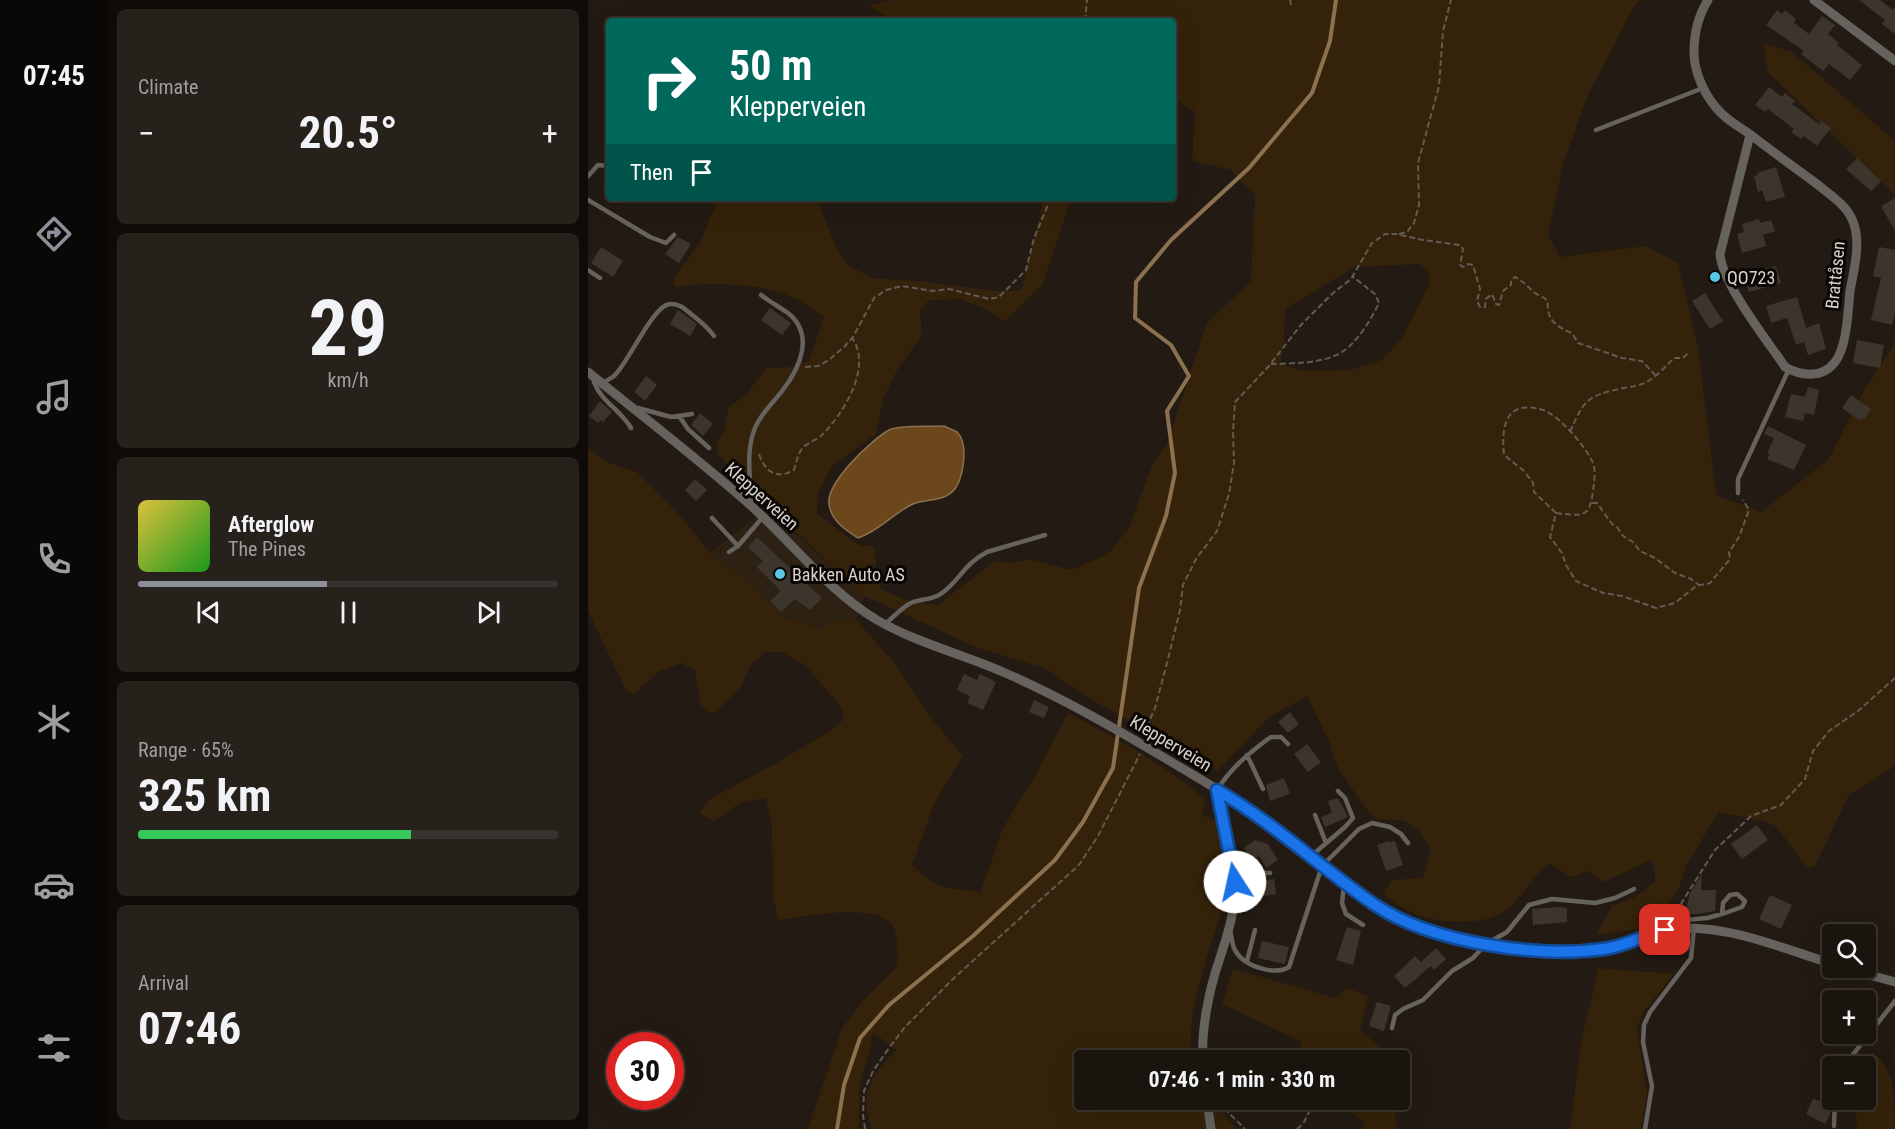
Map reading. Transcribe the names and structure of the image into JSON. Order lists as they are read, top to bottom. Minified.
{"streets":{"street":["Brattåsen","Klepperveien"]},"places":["QO723","Bakken Auto AS"],"page":{"tabs":"07:45","tile":["Climate",["29","km/h"],["Range · 65%","325 km"],["Arrival","07:46"]],"turn":["50 m","Klepperveien"],"heat":["−","20.5°","+"],"then":"Then","song":["Afterglow","The Pines"],"map_buttons":["+","−"],"limit":"30","trip":"07:46 · 1 min · 330 m"}}
